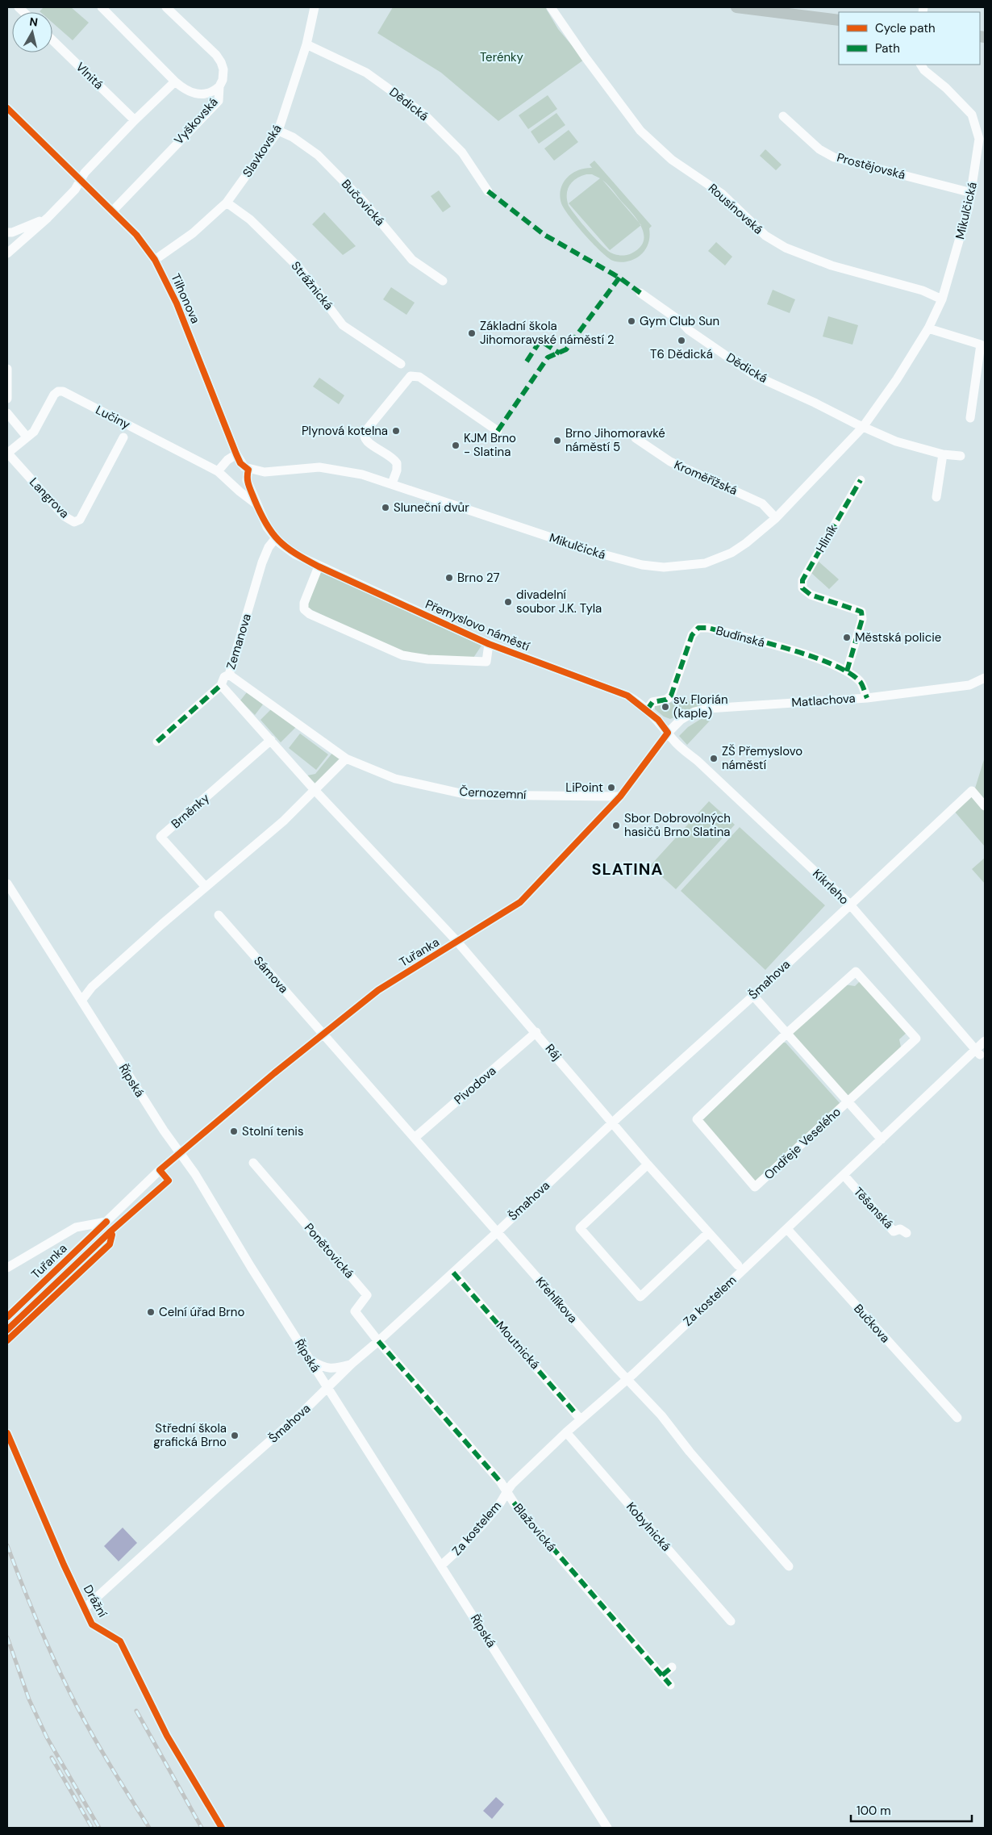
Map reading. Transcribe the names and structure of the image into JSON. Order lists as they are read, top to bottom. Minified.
{"streets":{"street":["Vlnitá","Dědická","Vyškovská","Slavkovská","Prostějovská","Bučovická","Rousínovská","Mikulčická","Strážnická","Tilhonova","Lučiny","Kroměřížská","Langrova","Hliník","Přemyslovo náměstí","Budínská","Zemanova","Matlachova","Černozemní","Brněnky","Kikrleho","Tuřanka","Sámova","Šmahova","Ráj","Řípská","Pivodova","Ondřeje Veselého","Těšanská","Ponětovická","Křehlíkova","Za kostelem","Bučkova","Moutnická","Kobylnická","Blažovická","Drážní"]},"crossings":[["Dědická","Slavkovská"],["Dědická","Mikulčická"],["Vyškovská","Tilhonova"],["Slavkovská","Bučovická"],["Slavkovská","Strážnická"],["Slavkovská","Tilhonova"],["Prostějovská","Mikulčická"],["Rousínovská","Mikulčická"],["Mikulčická","Tilhonova"],["Mikulčická","Kroměřížská"],["Lučiny","Langrova"],["Hliník","Budínská"],["Přemyslovo náměstí","Budínská"],["Přemyslovo náměstí","Zemanova"],["Přemyslovo náměstí","Matlachova"],["Přemyslovo náměstí","Kikrleho"],["Přemyslovo náměstí","Tuřanka"],["Budínská","Matlachova"],["Zemanova","Černozemní"],["Matlachova","Kikrleho"],["Matlachova","Tuřanka"],["Černozemní","Tuřanka"],["Kikrleho","Tuřanka"],["Kikrleho","Šmahova"],["Kikrleho","Za kostelem"],["Tuřanka","Sámova"],["Tuřanka","Ráj"],["Tuřanka","Řípská"],["Tuřanka","Křehlíkova"],["Sámova","Křehlíkova"],["Šmahova","Ráj"],["Šmahova","Řípská"],["Šmahova","Ondřeje Veselého"],["Šmahova","Ponětovická"],["Šmahova","Křehlíkova"],["Šmahova","Moutnická"],["Šmahova","Blažovická"],["Šmahova","Drážní"],["Ráj","Pivodova"],["Řípská","Za kostelem"],["Pivodova","Křehlíkova"],["Ondřeje Veselého","Za kostelem"],["Těšanská","Za kostelem"],["Ponětovická","Blažovická"],["Křehlíkova","Za kostelem"],["Za kostelem","Bučkova"],["Za kostelem","Moutnická"],["Za kostelem","Kobylnická"],["Za kostelem","Blažovická"]],"districts":["SLATINA"],"parks":["Terénky"],"places":["Gym Club Sun","Základní škola Jihomoravské náměstí 2","T6 Dědická","Plynová kotelna","Brno Jihomoravké náměstí 5","KJM Brno - Slatina","Sluneční dvůr","Brno 27","divadelní soubor J.K. Tyla","Městská policie","sv. Florián (kaple)","ZŠ Přemyslovo náměstí","LiPoint","Sbor Dobrovolných hasičů Brno Slatina","Stolní tenis","Celní úřad Brno","Střední škola grafická Brno"],"legend":["Cycle path","Path"],"scale_bar":"100 m","north":"top"}
